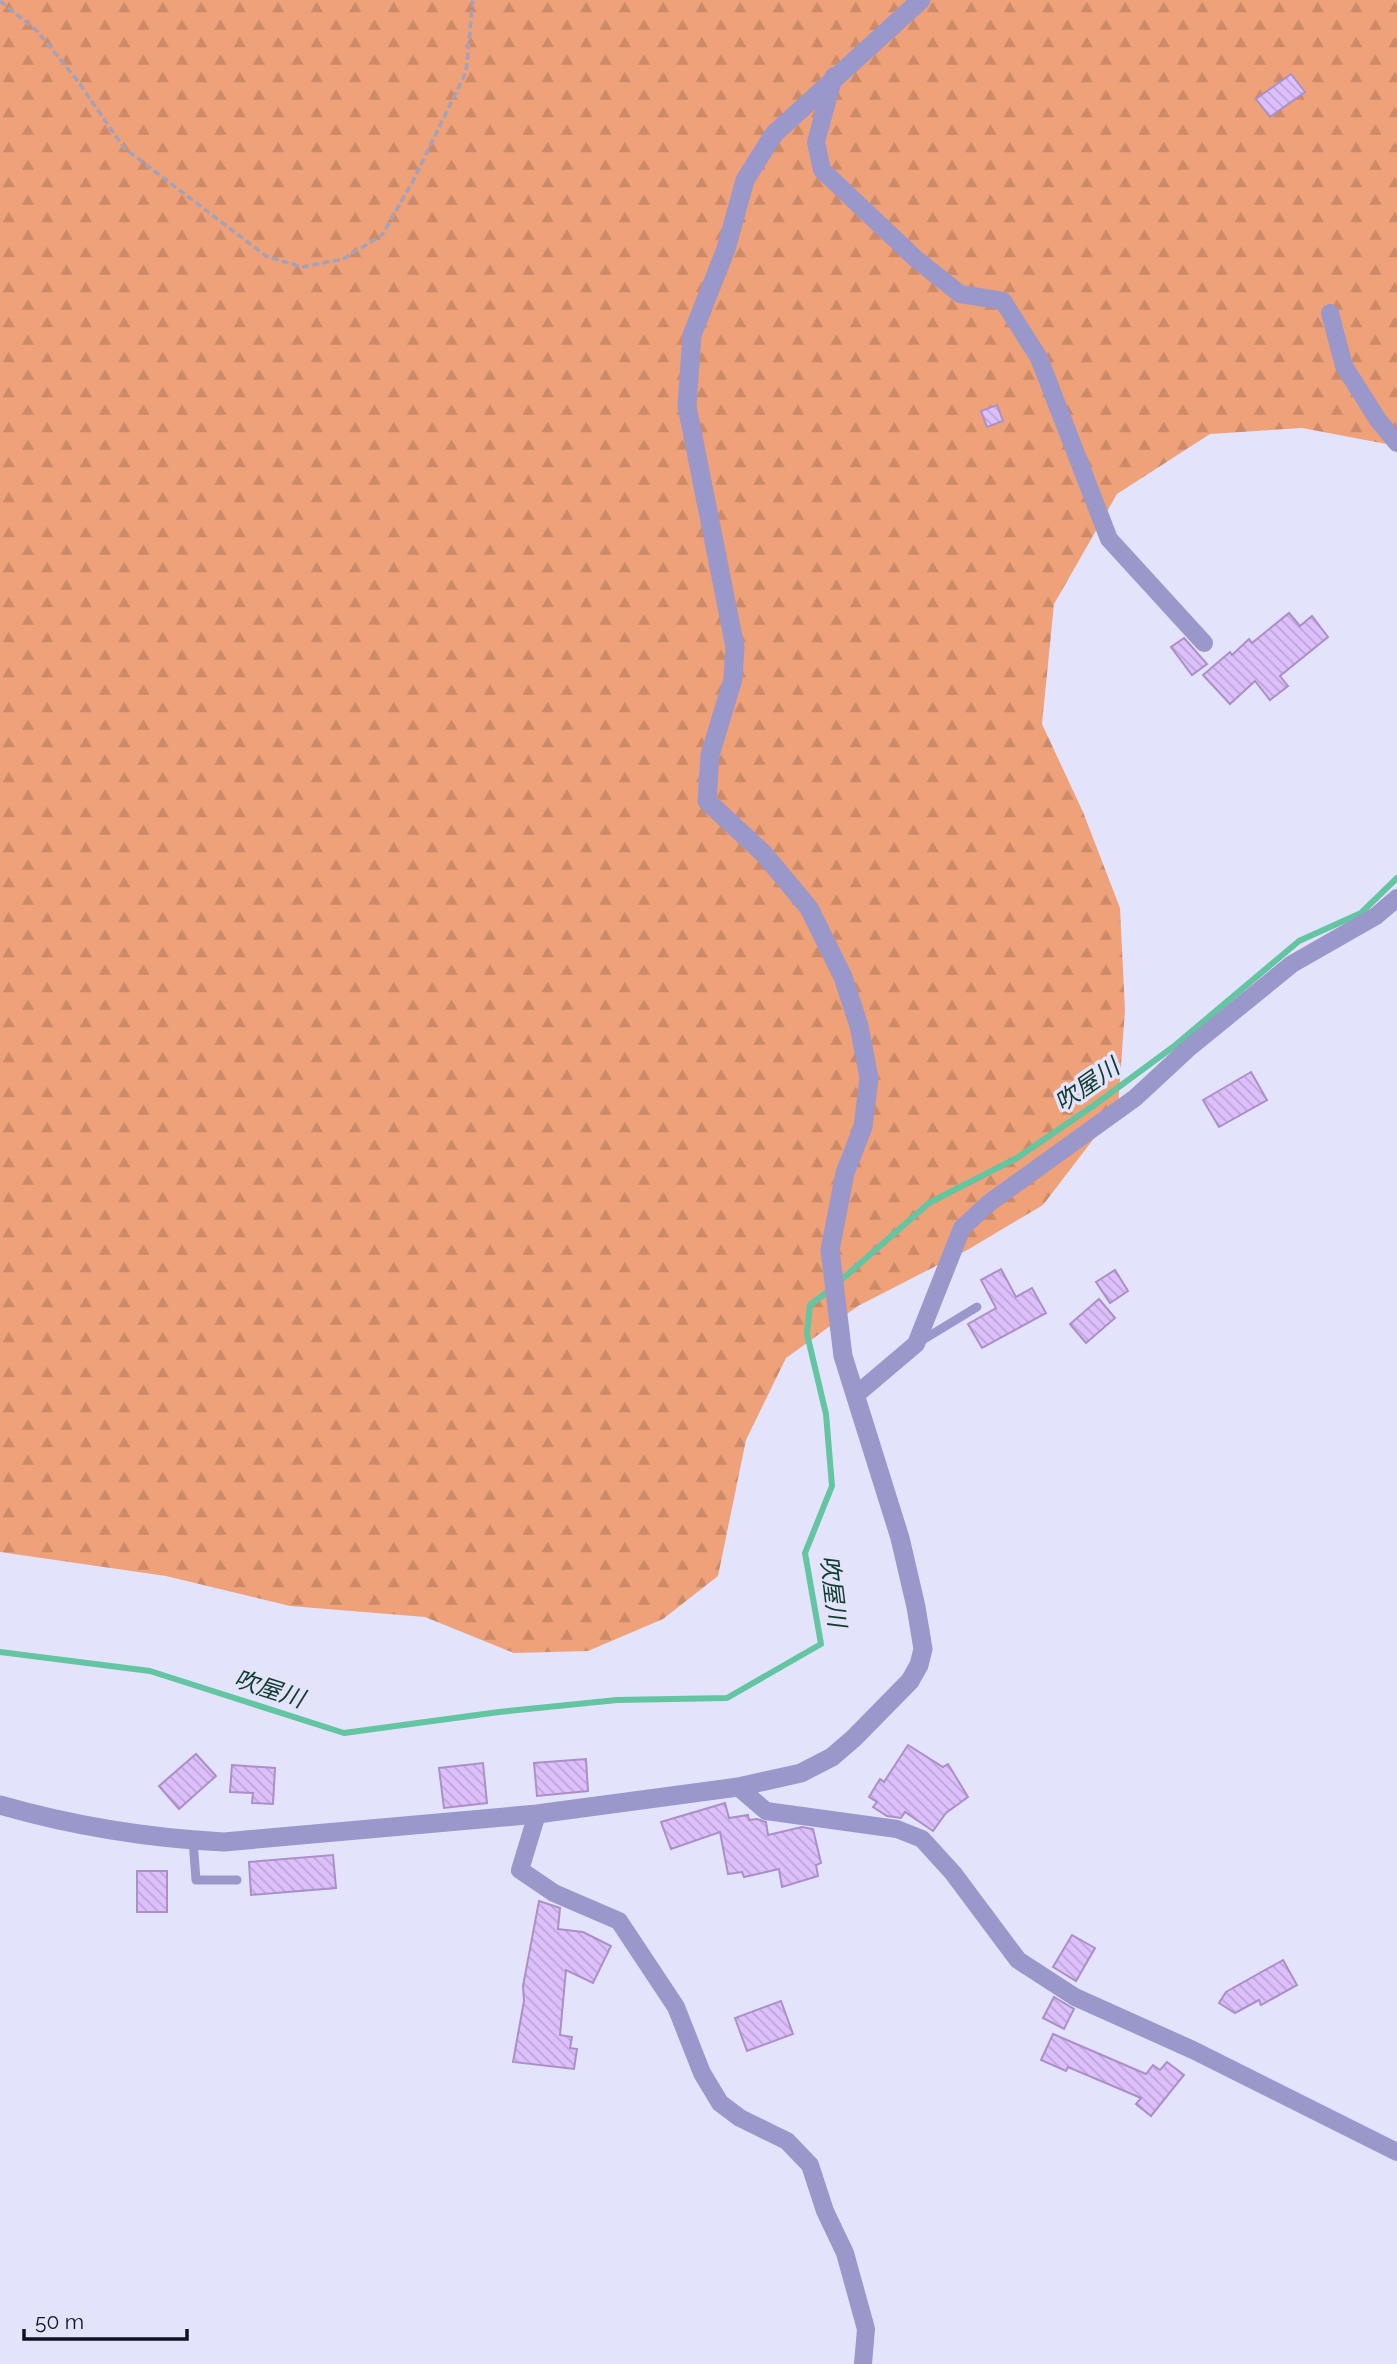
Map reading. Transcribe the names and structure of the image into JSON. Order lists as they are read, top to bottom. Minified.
{"water":["吹屋川"],"scale_bar":"50 m"}
